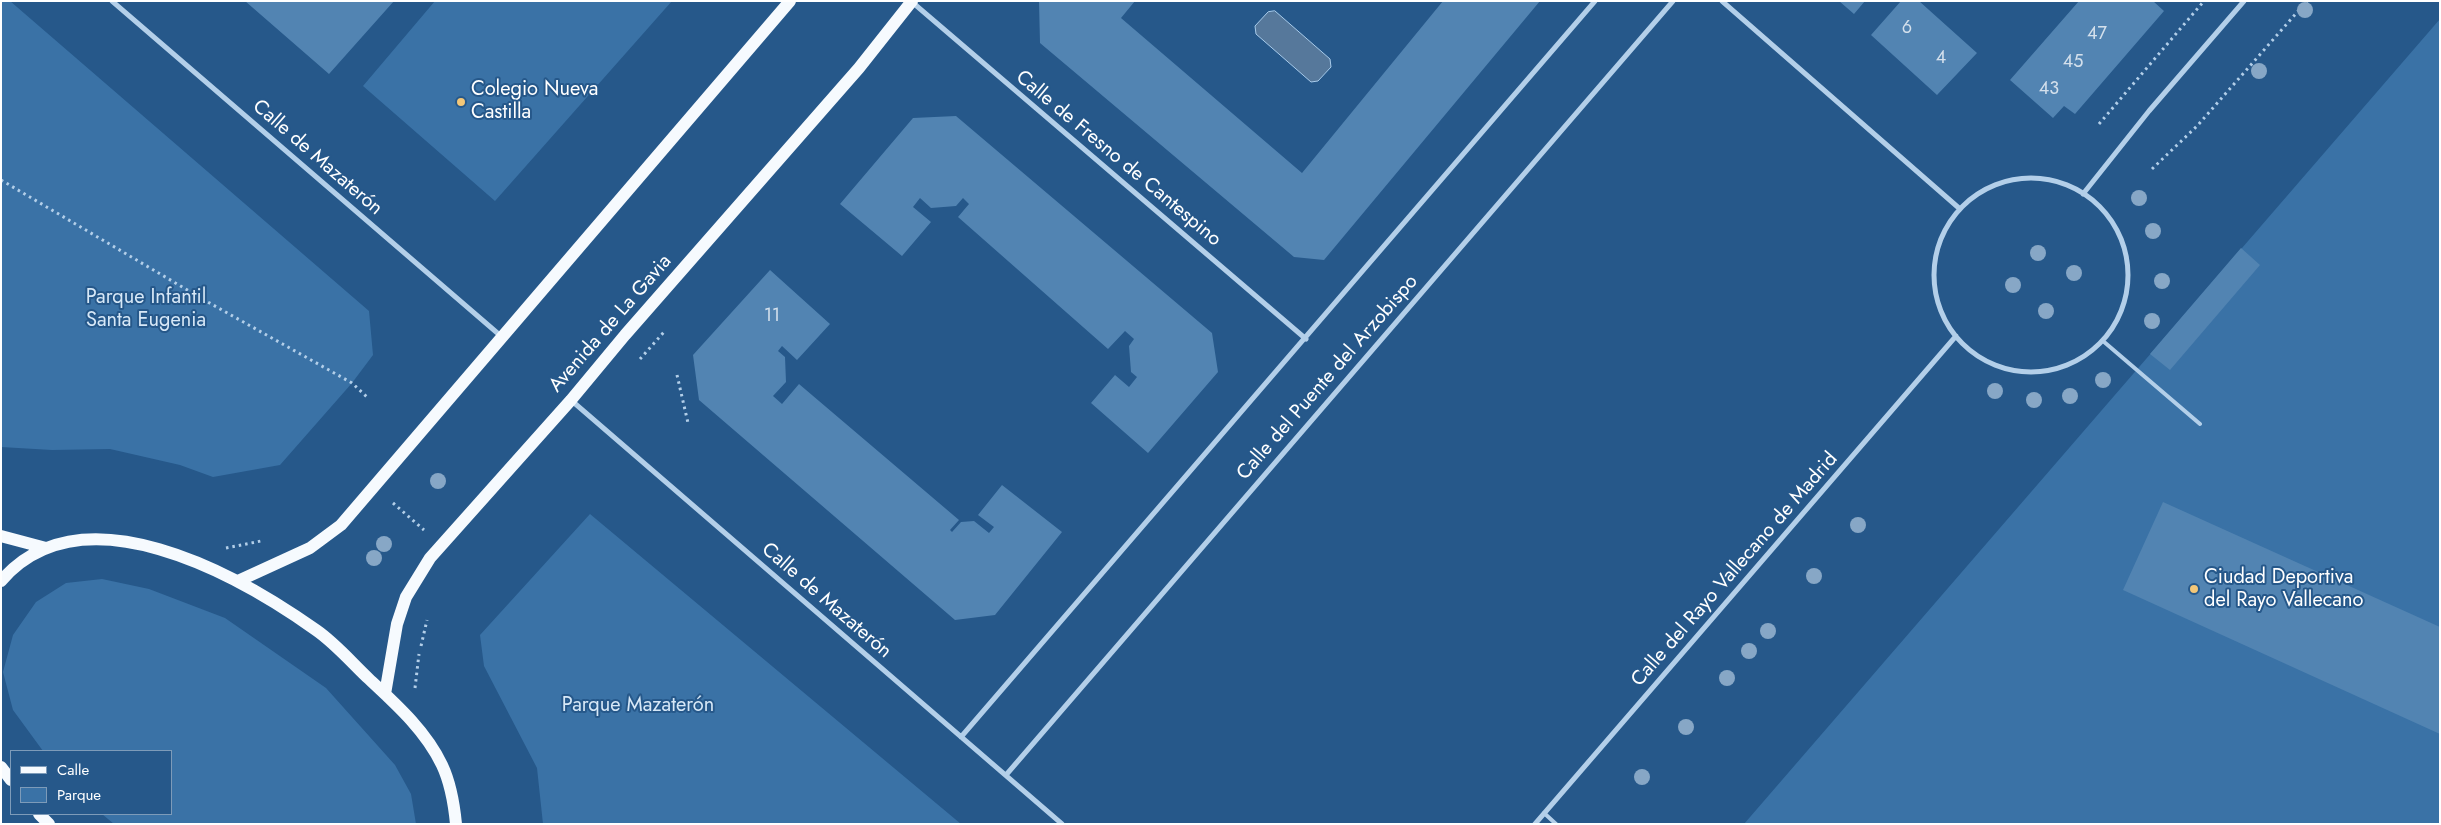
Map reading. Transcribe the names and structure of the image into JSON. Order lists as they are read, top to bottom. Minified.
{"streets":{"main road":["Avenida de La Gavia"],"street":["Calle de Mazaterón","Calle de Fresno de Cantespino","Calle del Puente del Arzobispo","Calle del Rayo Vallecano de Madrid"]},"crossings":[["Calle de Mazaterón","Avenida de La Gavia"],["Calle de Mazaterón","Calle del Puente del Arzobispo"],["Calle de Fresno de Cantespino","Avenida de La Gavia"],["Calle de Fresno de Cantespino","Calle del Puente del Arzobispo"]],"parks":["Parque Infantil Santa Eugenia","Parque Mazaterón"],"places":["Colegio Nueva Castilla","Ciudad Deportiva del Rayo Vallecano"],"house_numbers":["6","47","4","45","43","11"],"legend":["Calle","Parque"]}
